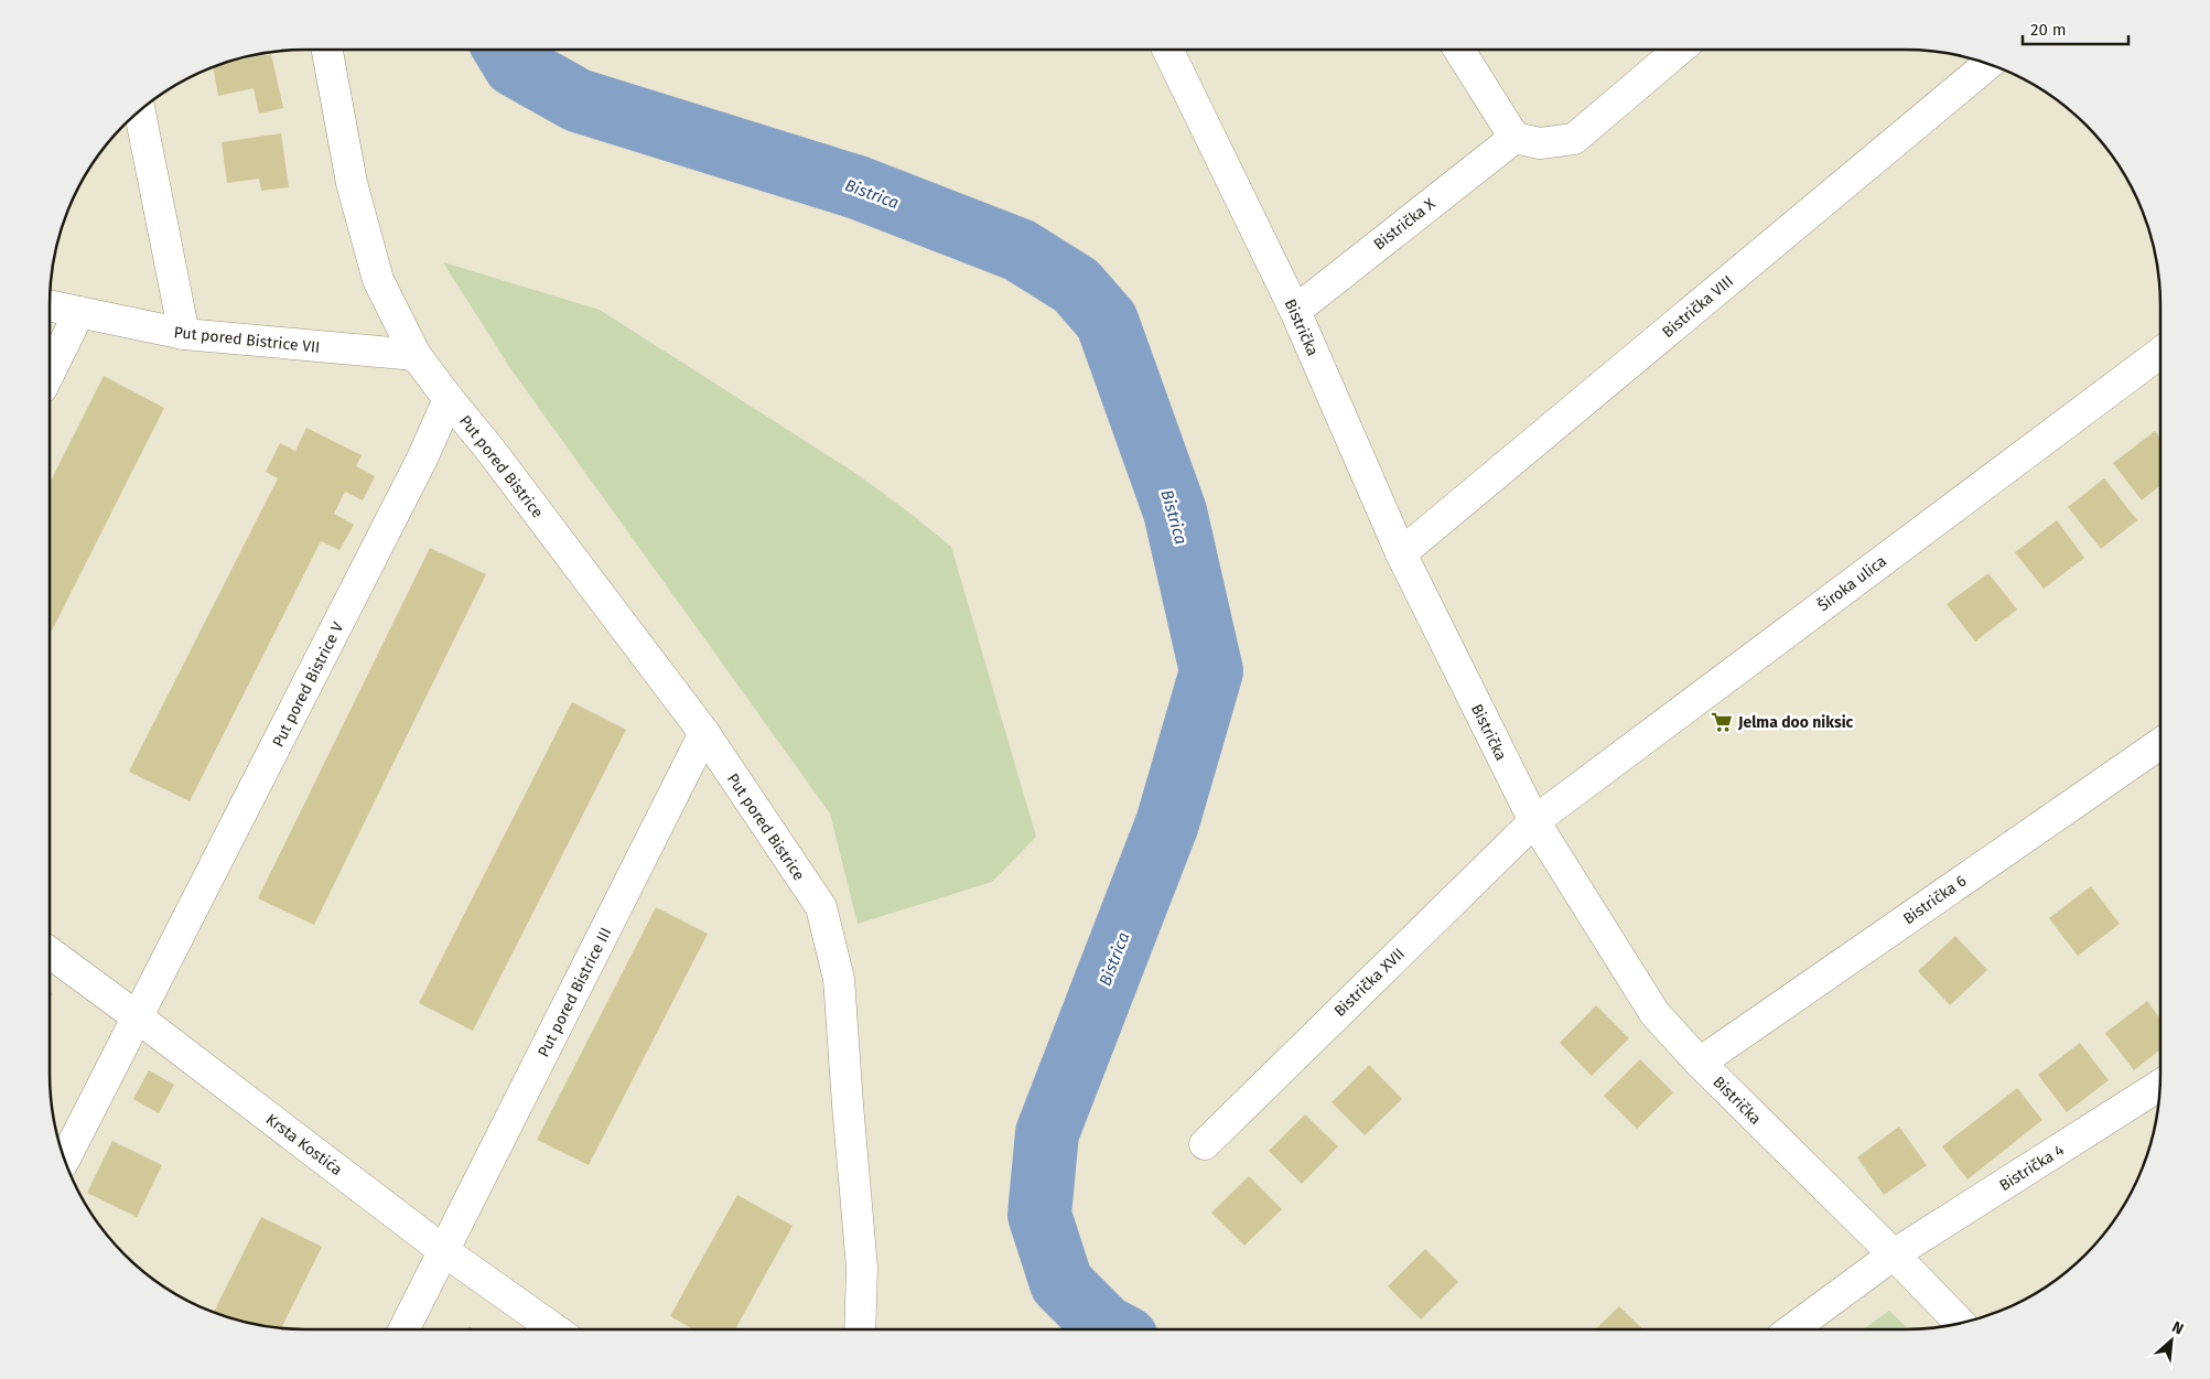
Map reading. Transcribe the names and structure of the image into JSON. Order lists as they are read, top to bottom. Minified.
{"streets":{"street":["Bistrička X","Bistrička VIII","Bistrička","Put pored Bistrice VII","Put pored Bistrice","Široka ulica","Put pored Bistrice V","Bistrička 6","Bistrička XVII","Put pored Bistrice III","Krsta Kostića","Bistrička 4"]},"crossings":[["Bistrička X","Bistrička"],["Bistrička VIII","Bistrička"],["Bistrička","Široka ulica"],["Bistrička","Bistrička 6"],["Bistrička","Bistrička XVII"],["Bistrička","Bistrička 4"],["Put pored Bistrice","Put pored Bistrice V"],["Put pored Bistrice","Put pored Bistrice III"],["Široka ulica","Bistrička XVII"],["Put pored Bistrice V","Krsta Kostića"],["Put pored Bistrice III","Krsta Kostića"]],"water":["Bistrica"],"places":{"supermarket":["Jelma doo niksic"]},"scale_bar":"20 m","north":"top right"}
